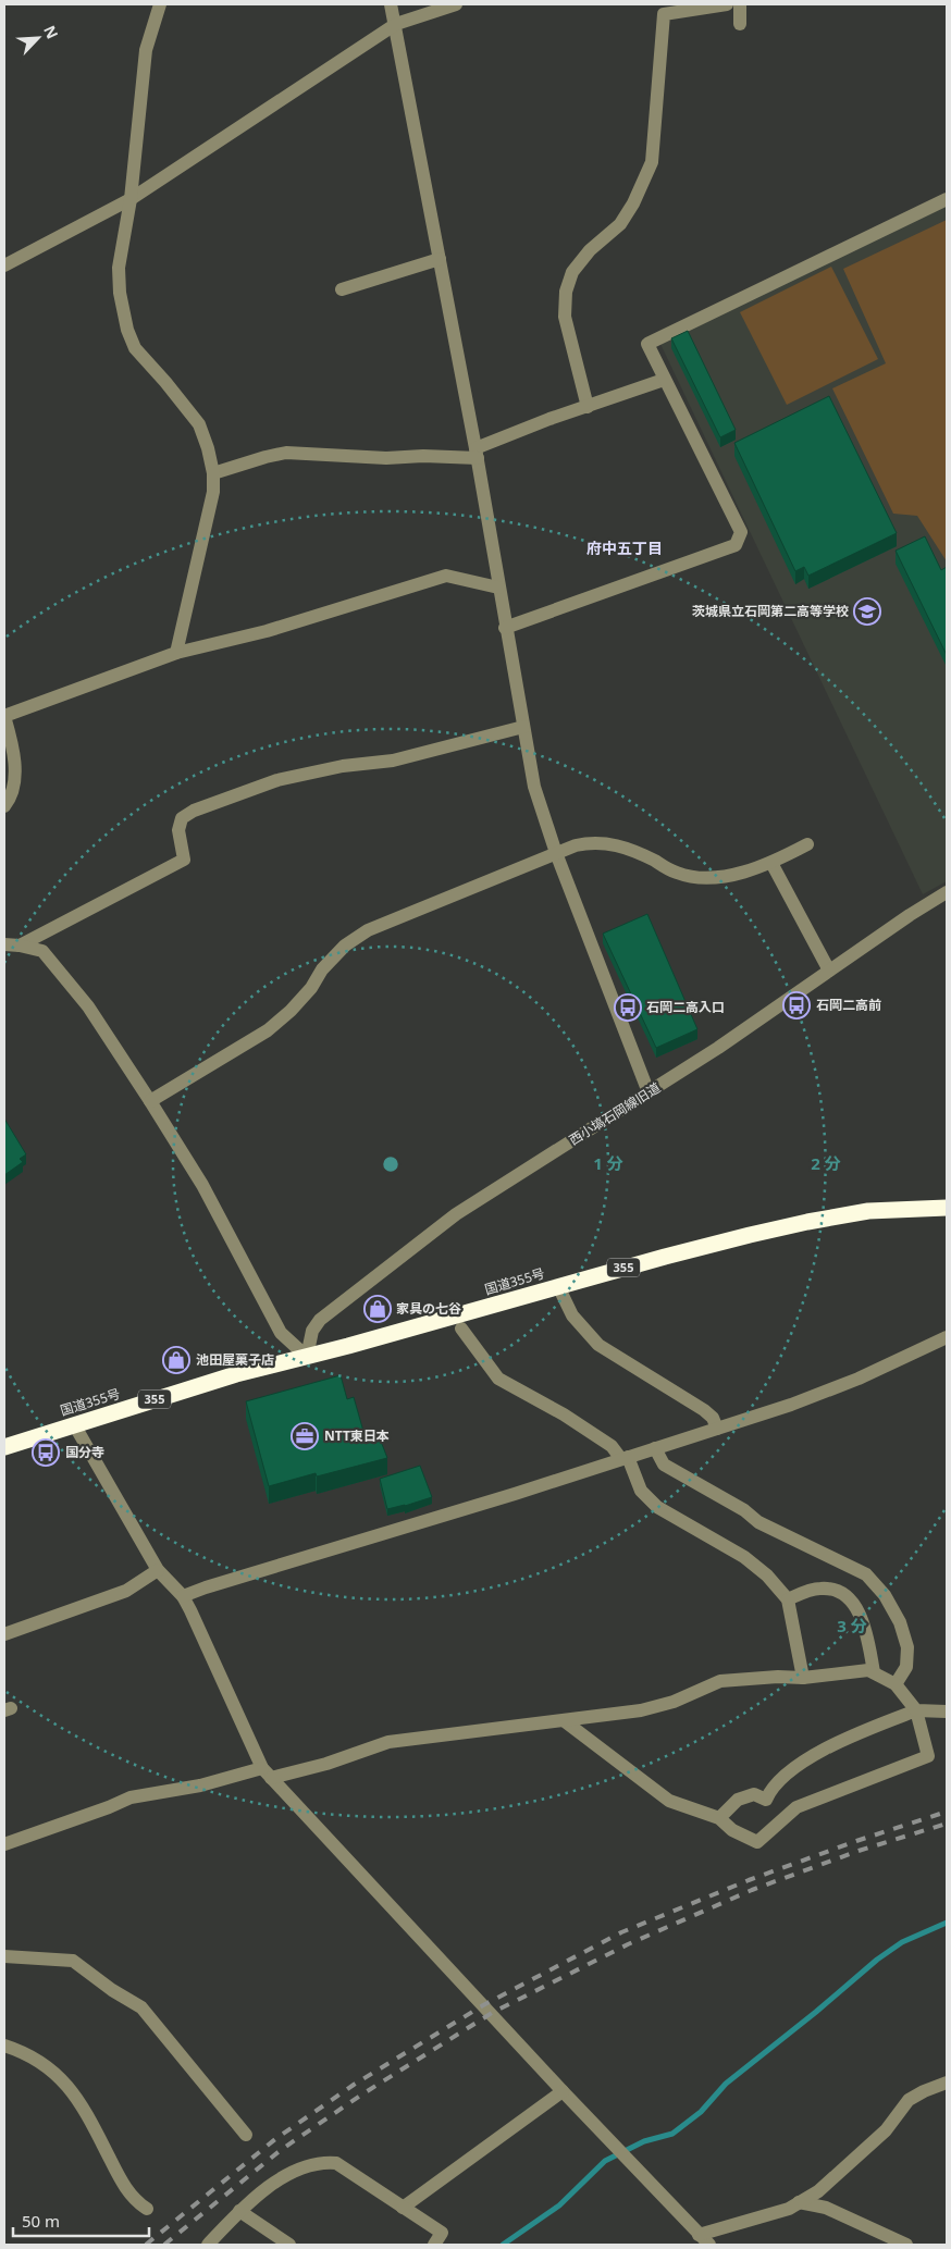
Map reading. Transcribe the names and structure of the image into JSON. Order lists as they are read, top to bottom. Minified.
{"streets":{"highway":["355","国道355号"],"street":["西小塙石岡線旧道"]},"crossings":[["西小塙石岡線旧道","国道355号"]],"districts":["府中五丁目"],"places":{"school or university":["茨城県立石岡第二高等学校"],"bus stop":["石岡二高前","石岡二高入口","国分寺"],"shop":["家具の七谷","池田屋菓子店"],"office":["NTT東日本"]},"scale_bar":"50 m","north":"top right","rings":["1 分","2 分","3 分"]}
